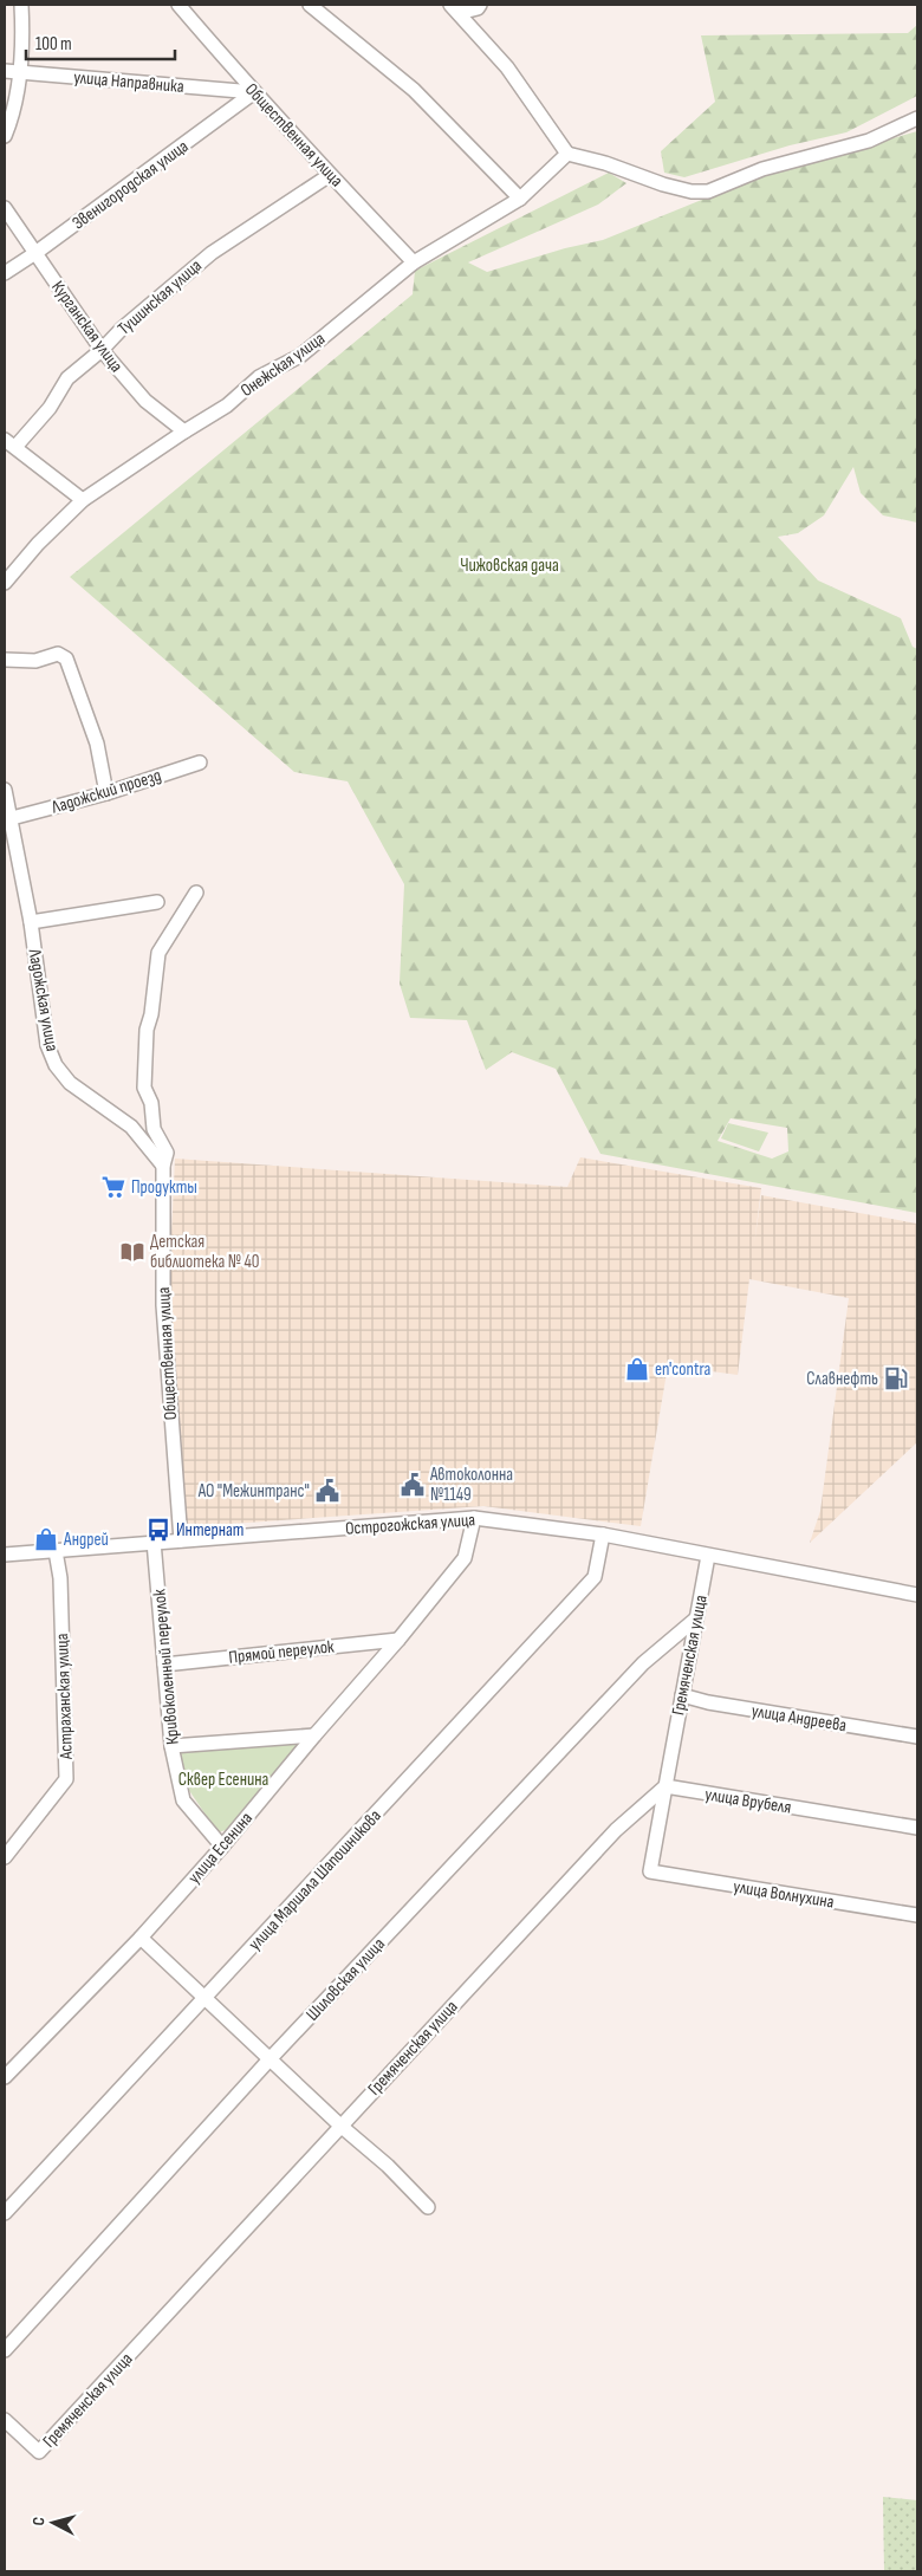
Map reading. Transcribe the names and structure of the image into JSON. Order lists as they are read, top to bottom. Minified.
{"streets":{"street":["улица Направника","Общественная улица","Звенигородская улица","Тушинская улица","Курганская улица","Онежская улица","Ладожский проезд","Ладожская улица","Острогожская улица","Прямой переулок","Гремяченская улица","Кривоколенный переулок","Астраханская улица","улица Андреева","улица Врубеля","улица Есенина","улица Маршала Шапошникова","улица Волнухина","Шиловская улица"]},"crossings":[["улица Направника","Общественная улица"],["улица Направника","Звенигородская улица"],["Общественная улица","Звенигородская улица"],["Общественная улица","Тушинская улица"],["Общественная улица","Онежская улица"],["Общественная улица","Ладожская улица"],["Общественная улица","Острогожская улица"],["Звенигородская улица","Курганская улица"],["Тушинская улица","Курганская улица"],["Курганская улица","Онежская улица"],["Ладожский проезд","Ладожская улица"],["Острогожская улица","Гремяченская улица"],["Острогожская улица","Кривоколенный переулок"],["Острогожская улица","Астраханская улица"],["Острогожская улица","улица Есенина"],["Острогожская улица","улица Маршала Шапошникова"],["Прямой переулок","Кривоколенный переулок"],["Прямой переулок","улица Есенина"],["Гремяченская улица","улица Андреева"],["Гремяченская улица","улица Врубеля"],["Гремяченская улица","улица Волнухина"],["Гремяченская улица","Шиловская улица"],["Кривоколенный переулок","улица Есенина"],["улица Врубеля","улица Волнухина"]],"parks":["Чижовская дача","Сквер Есенина"],"places":{"supermarket":["Продукты"],"library":["Детская библиотека № 40"],"shop":["en'contra","Андрей"],"fuel station":["Cлавнефть"],"public building":["Автоколонна №1149","АО \"Межинтранс\""],"bus stop":["Интернат"]},"scale_bar":"100 m","north":"left"}
